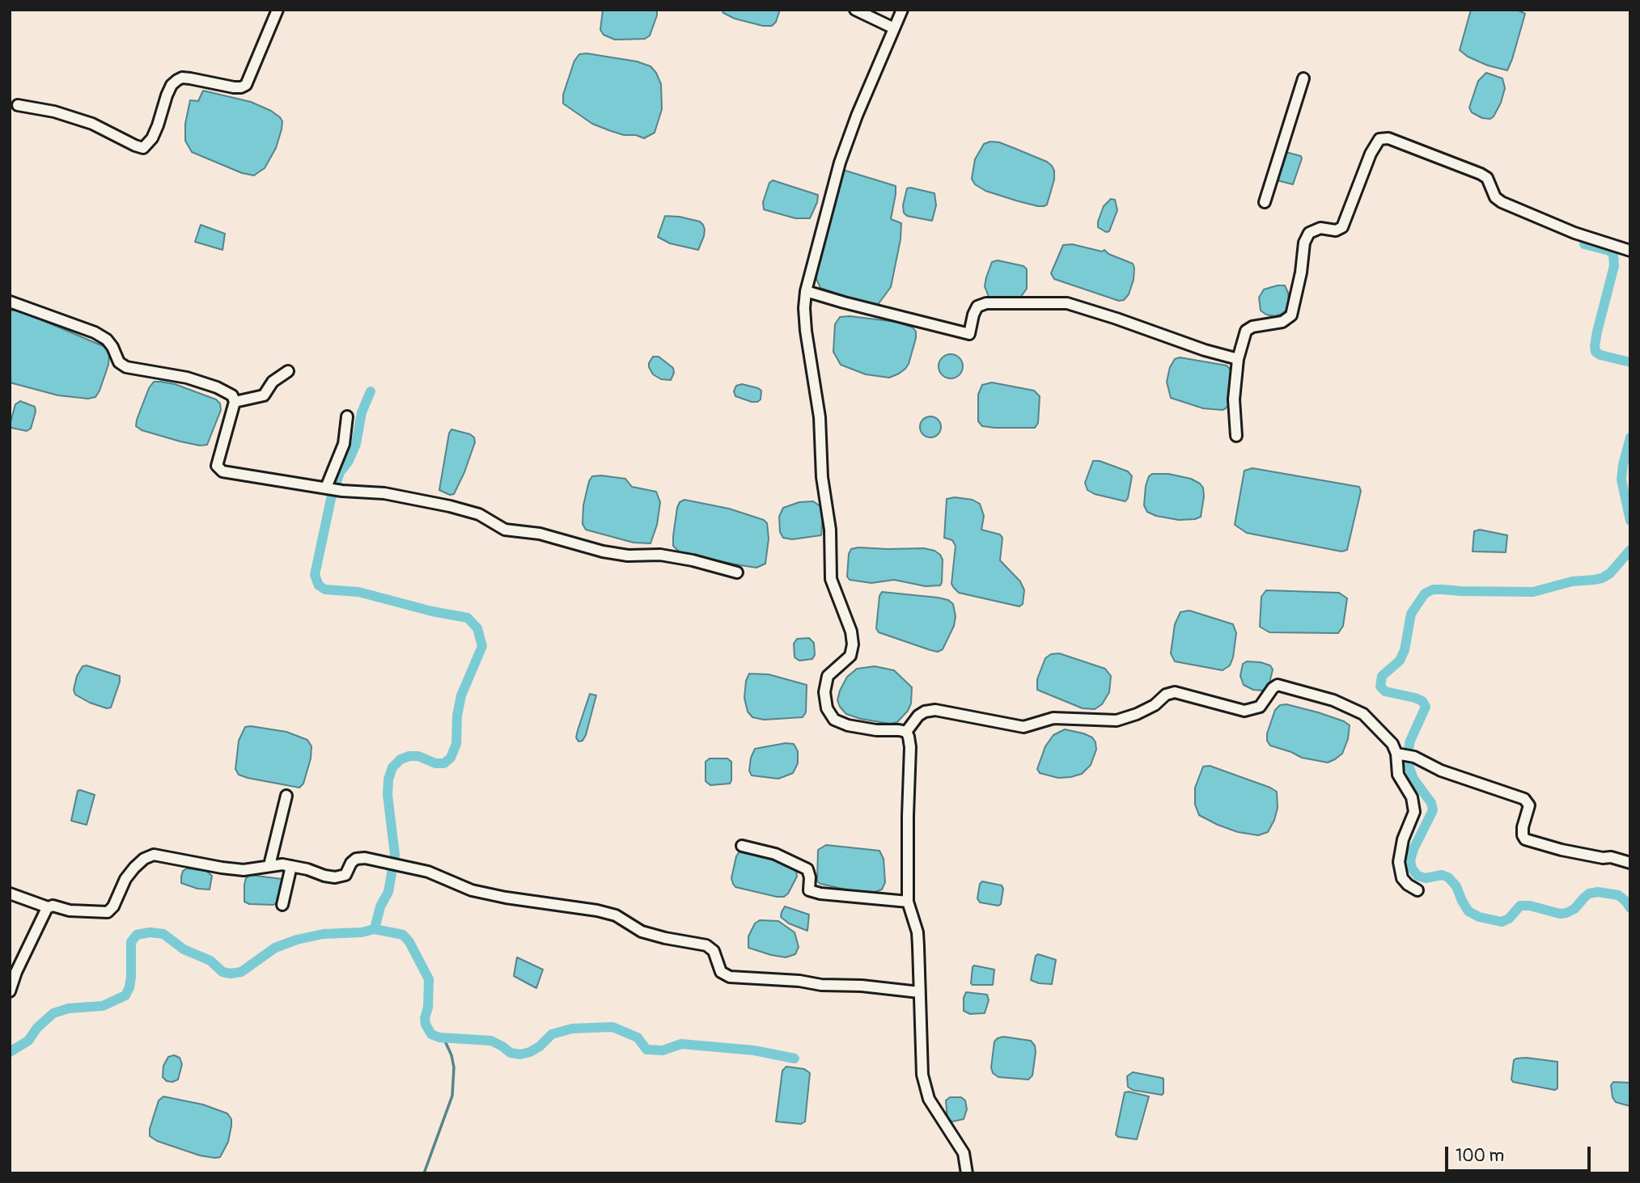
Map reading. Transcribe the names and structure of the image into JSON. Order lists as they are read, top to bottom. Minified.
{"scale_bar":"100 m"}
